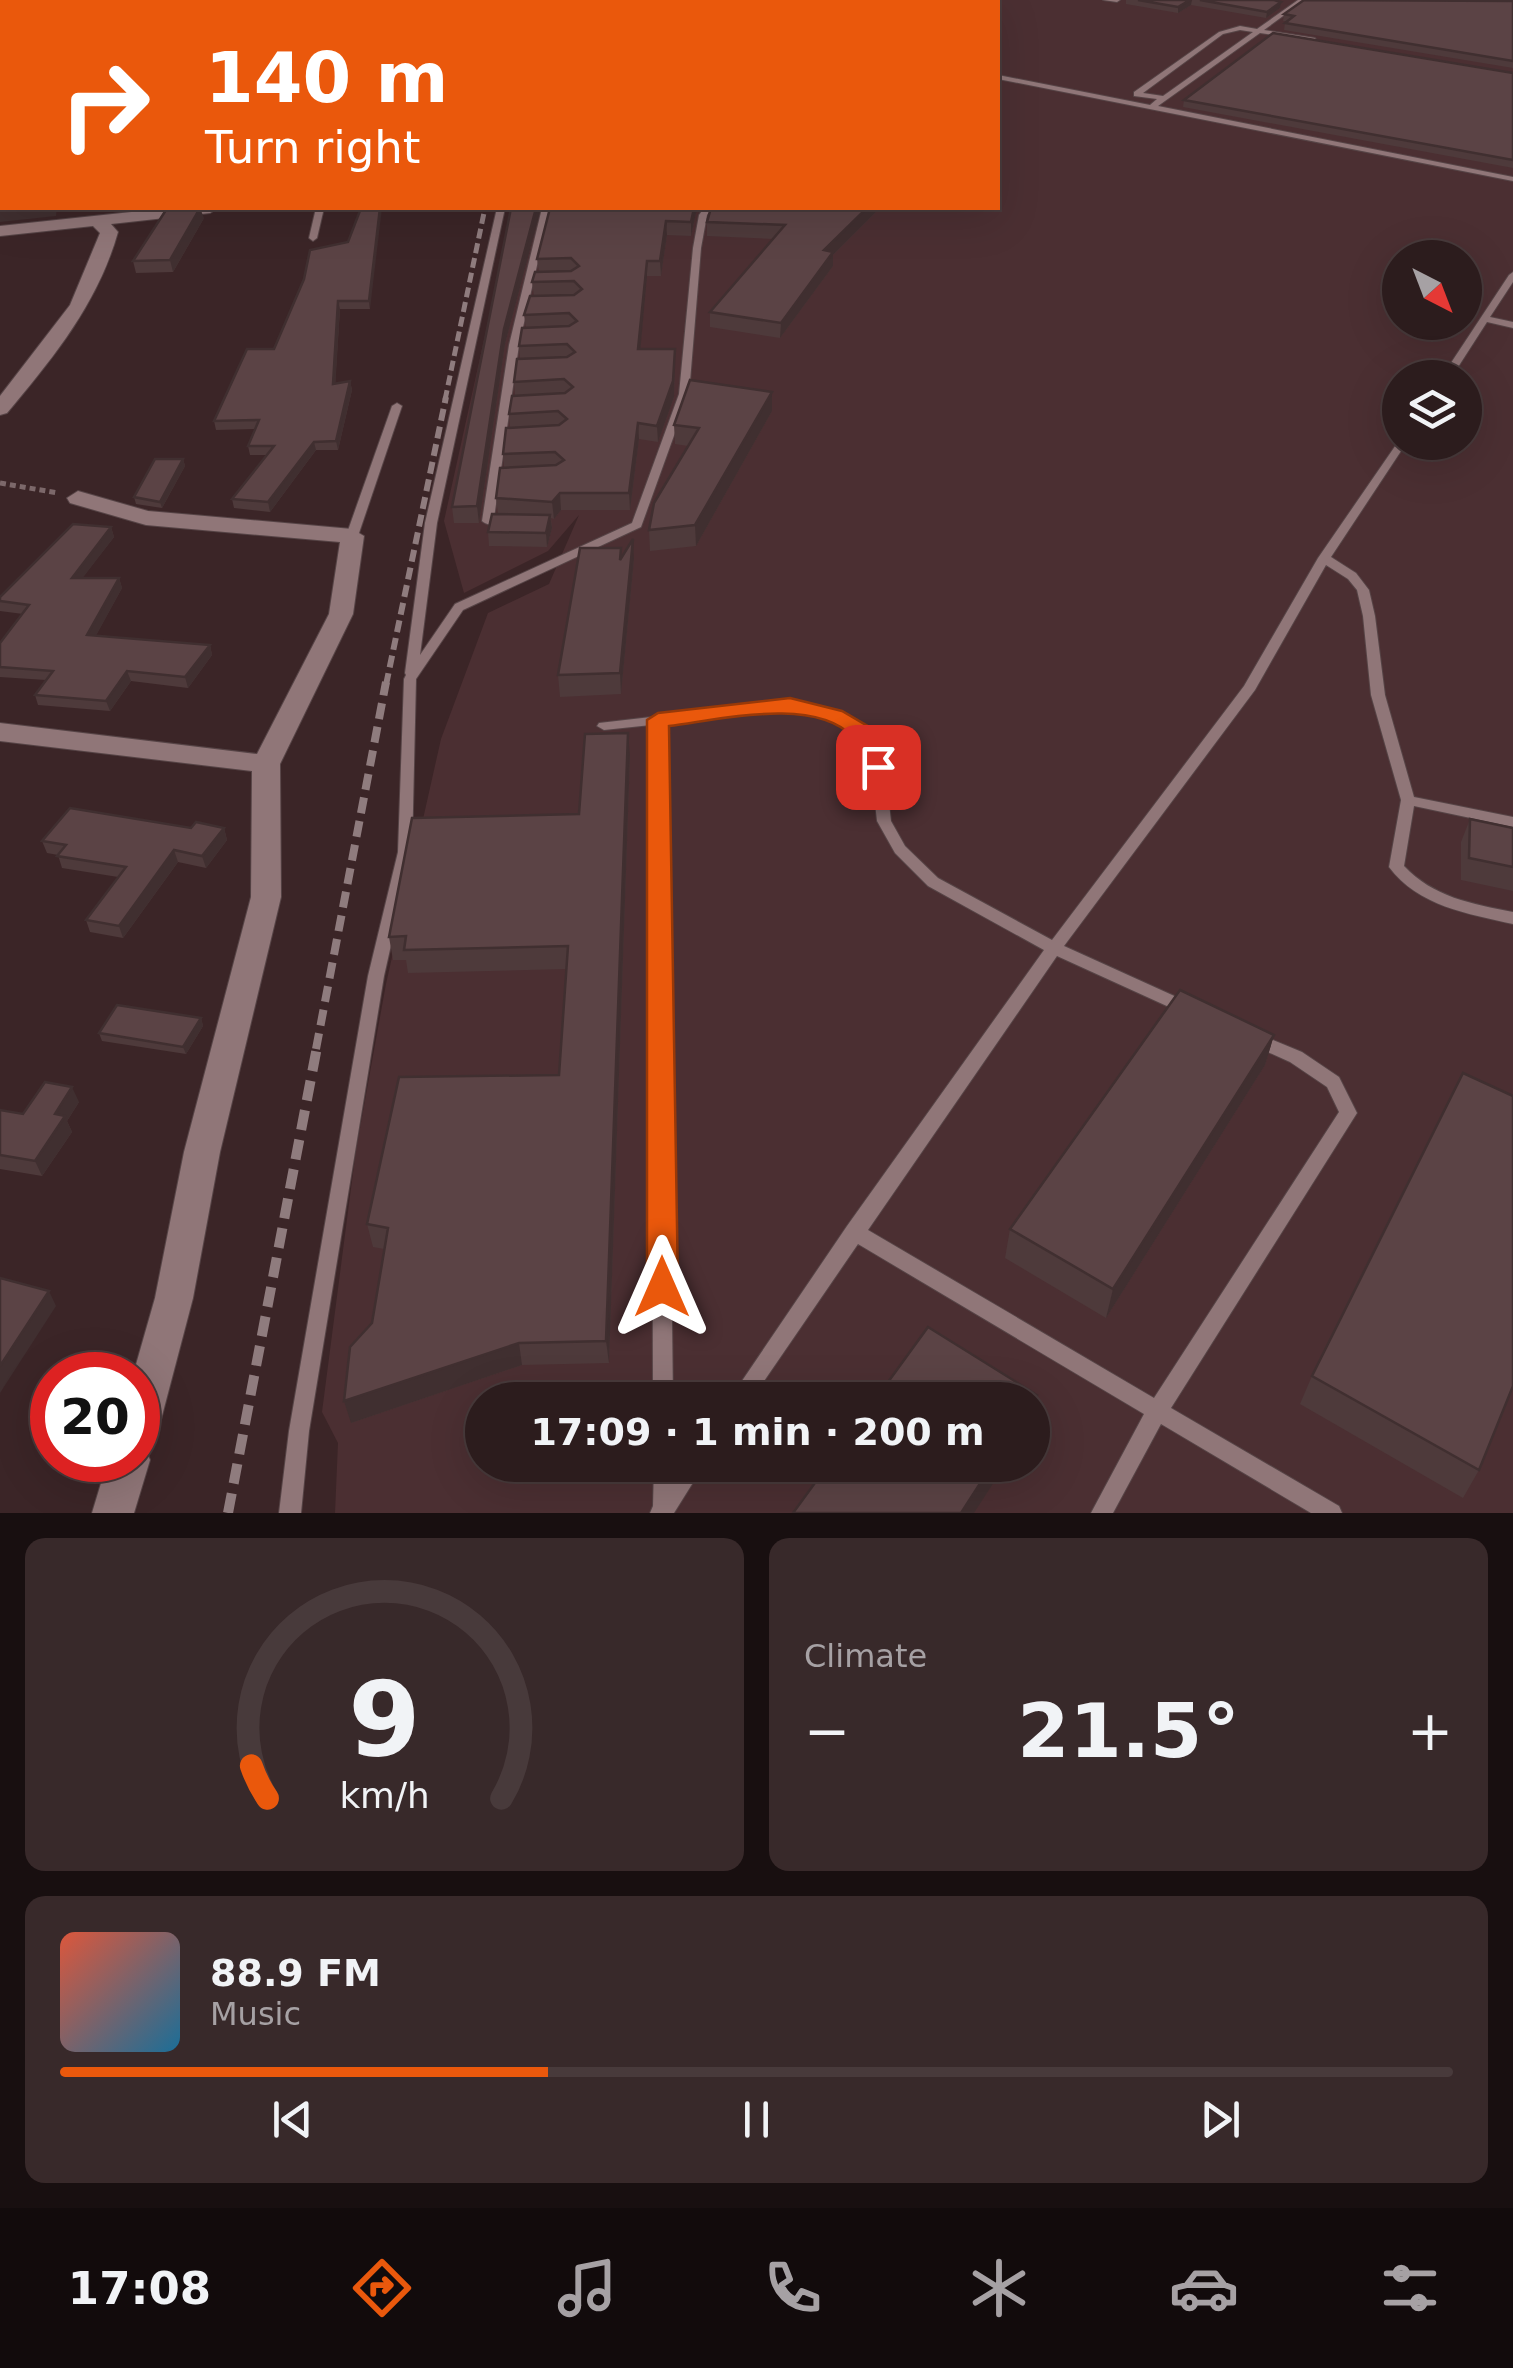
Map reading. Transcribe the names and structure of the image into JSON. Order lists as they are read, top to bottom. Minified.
{"north":"bottom right","page":{"turn":["140 m","Turn right"],"limit":"20","trip":"17:09 · 1 min · 200 m","tile":"Climate","heat":["−","21.5°","+"],"song":["88.9 FM","Music"],"tabs":"17:08","gauge":["9","km/h"]}}
